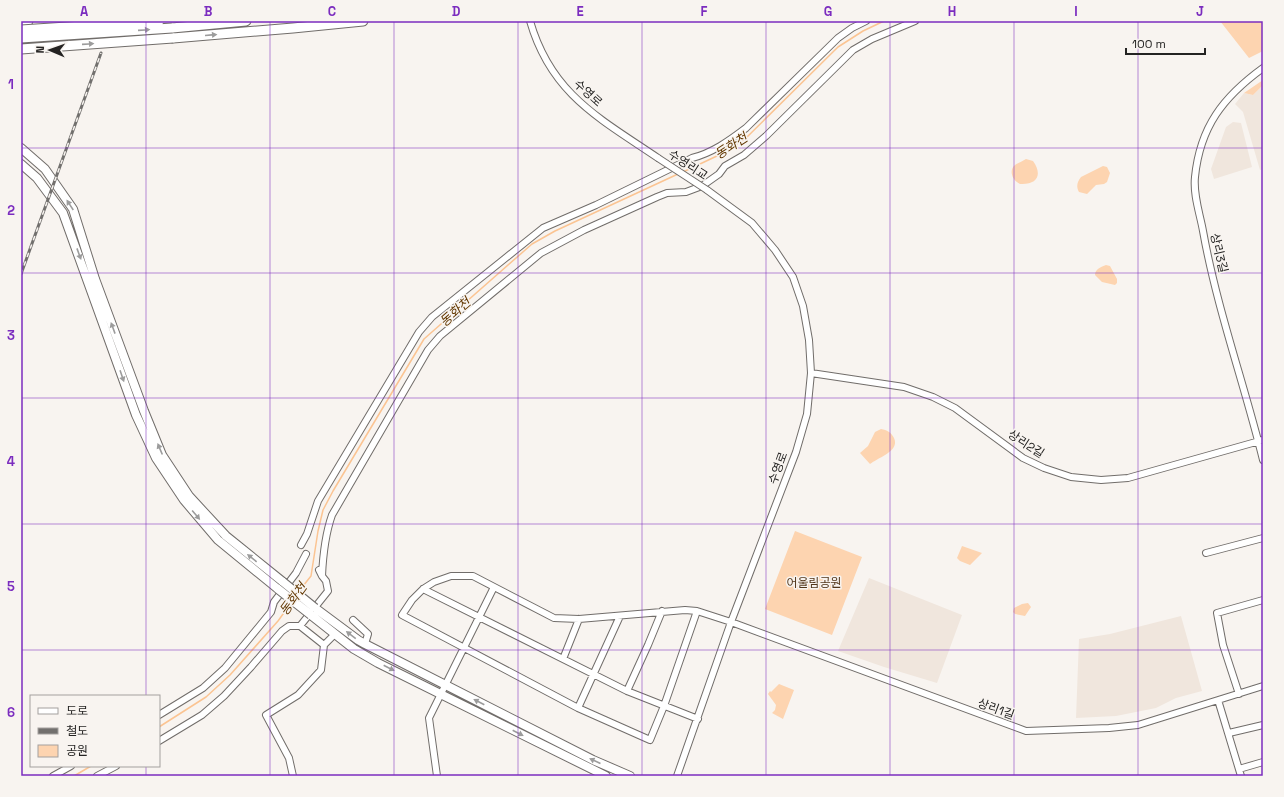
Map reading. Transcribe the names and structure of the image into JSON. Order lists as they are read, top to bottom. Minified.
{"streets":{"street":["수영로","수영리교","상리3길","상리2길","상리1길"]},"crossings":[["수영로","수영리교"],["수영로","상리2길"],["수영로","상리1길"],["상리3길","상리2길"]],"water":["동화천"],"parks":["어울림공원"],"legend":["도로","철도","공원"],"scale_bar":"100 m","north":"left","grid":{"columns":["A","B","C","D","E","F","G","H","I","J"],"rows":["1","2","3","4","5","6"]}}
